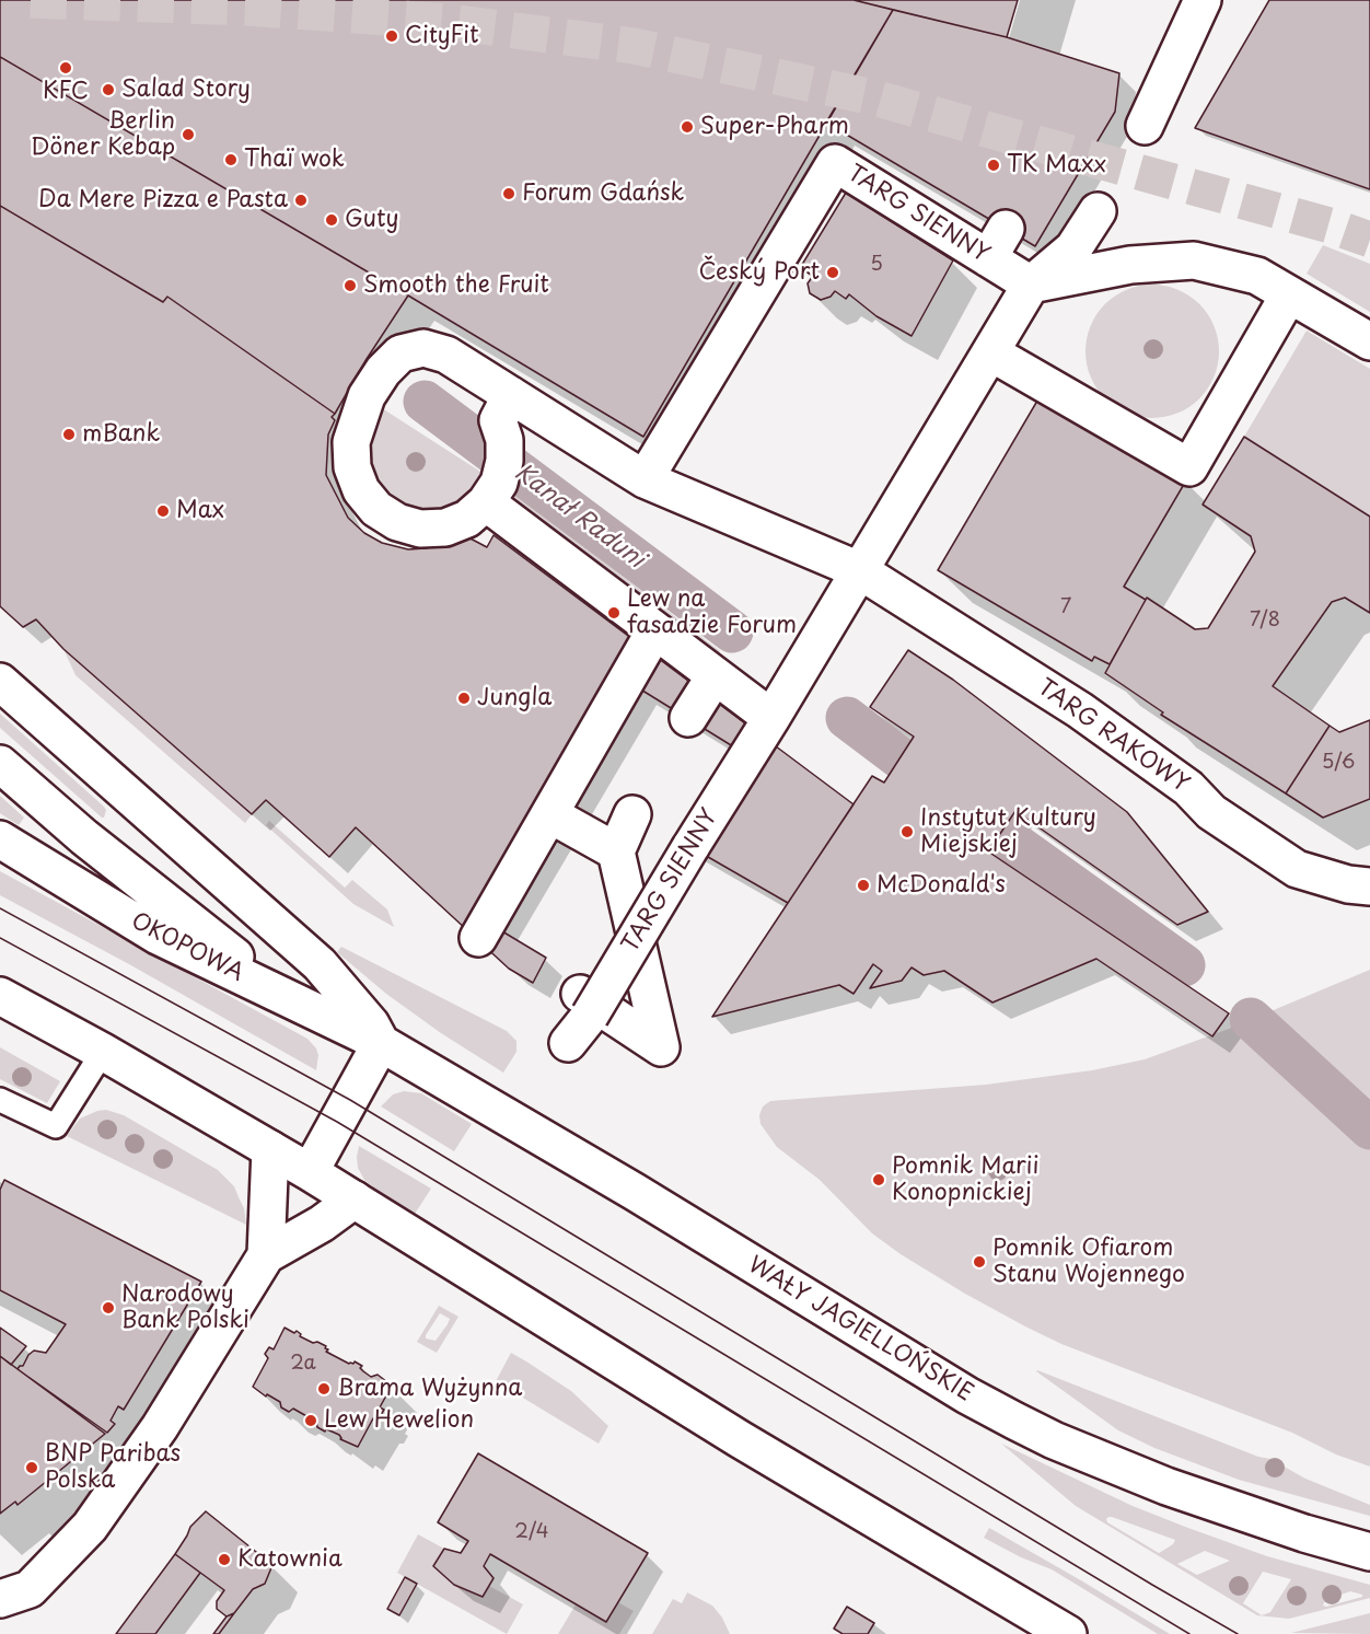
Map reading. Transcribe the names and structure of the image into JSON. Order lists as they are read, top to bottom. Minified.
{"streets":{"street":["TARG SIENNY","TARG RAKOWY","OKOPOWA","WAŁY JAGIELLOŃSKIE"]},"crossings":[["TARG SIENNY","TARG RAKOWY"],["OKOPOWA","WAŁY JAGIELLOŃSKIE"]],"water":["Kanał Raduni"],"places":["CityFit","KFC","Salad Story","Super-Pharm","Berlin Döner Kebap","Thaï wok","TK Maxx","Forum Gdańsk","Da Mere Pizza e Pasta","Guty","Český Port","Smooth the Fruit","mBank","Max","Lew na fasadzie Forum","Jungla","Instytut Kultury Miejskiej","McDonald's","Pomnik Marii Konopnickiej","Pomnik Ofiarom Stanu Wojennego","Narodowy Bank Polski","Brama Wyżynna","Lew Hewelion","BNP Paribas Polska","Katownia"],"house_numbers":["5","7","7/8","5/6","2a","2/4"]}
